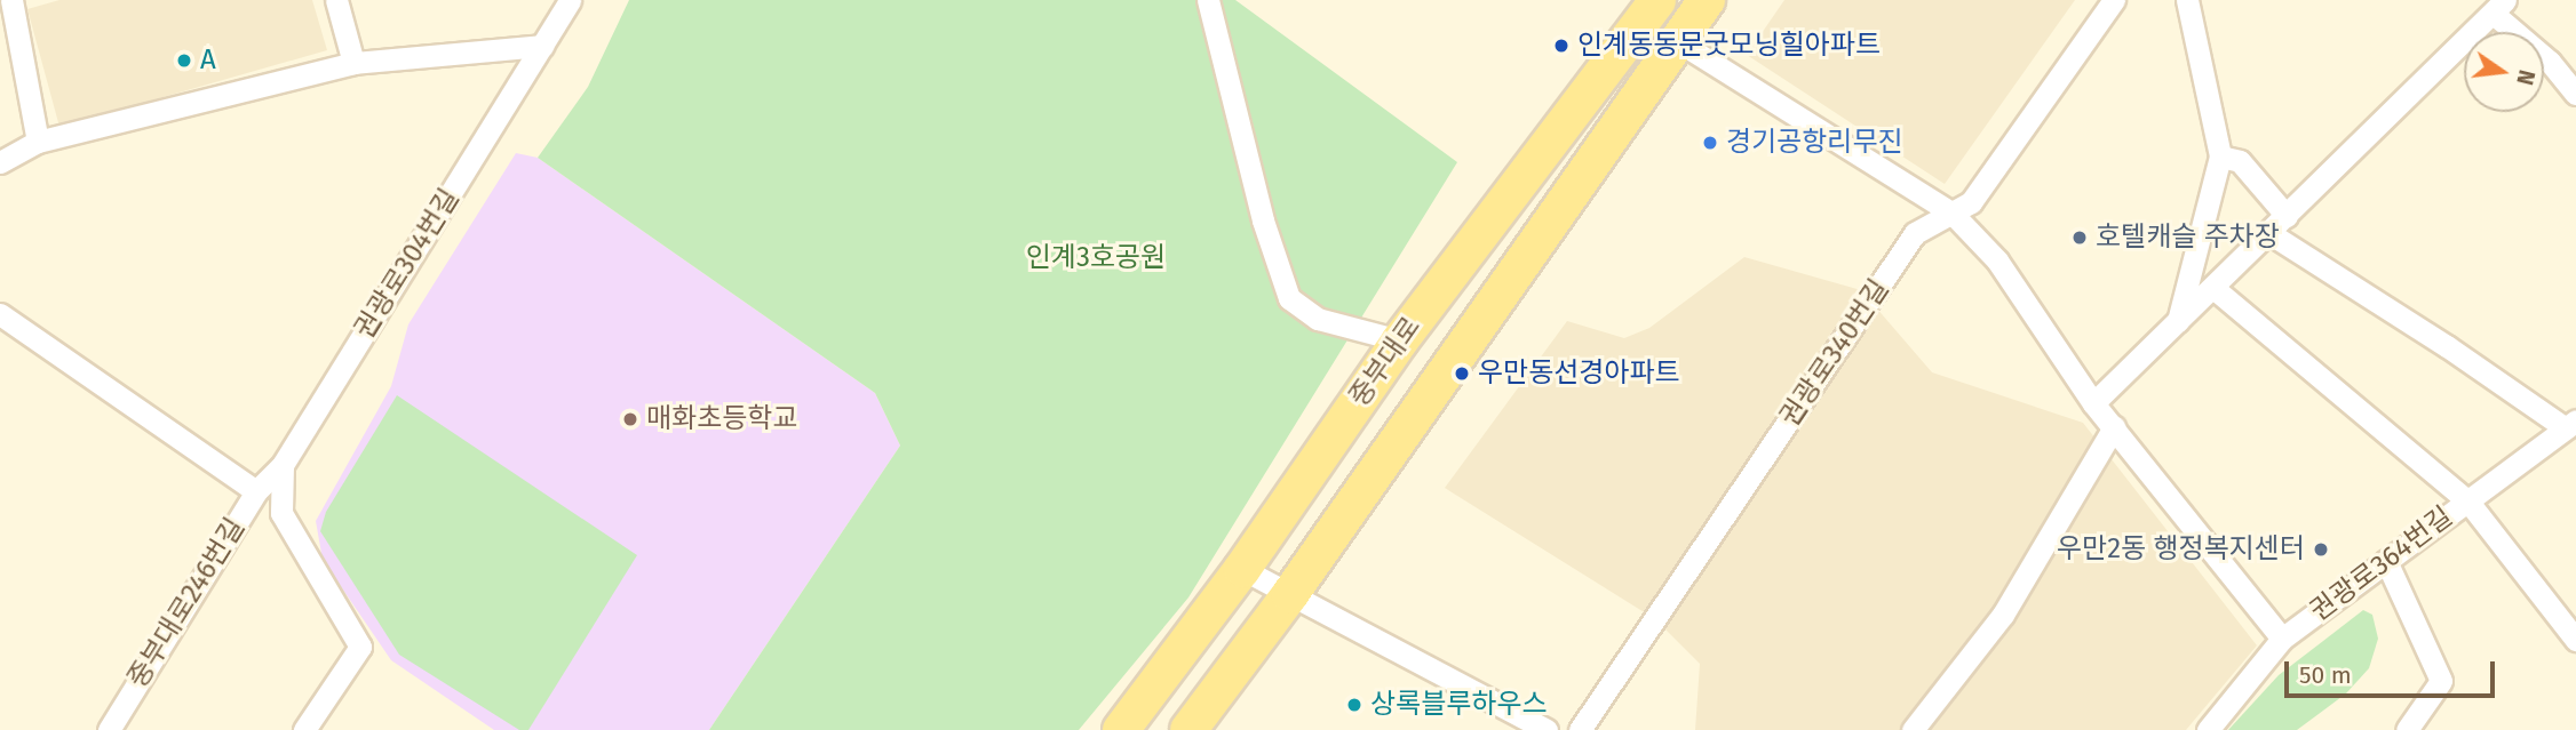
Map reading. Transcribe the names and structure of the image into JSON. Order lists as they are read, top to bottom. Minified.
{"streets":{"main road":["중부대로"],"street":["권광로304번길","권광로340번길","권광로364번길","중부대로246번길"]},"crossings":[["권광로304번길","중부대로246번길"]],"parks":["인계3호공원"],"places":["인계동동문굿모닝힐아파트","A","경기공항리무진","호텔캐슬 주차장","우만동선경아파트","매화초등학교","우만2동 행정복지센터","상록블루하우스"],"scale_bar":"50 m","north":"right"}
